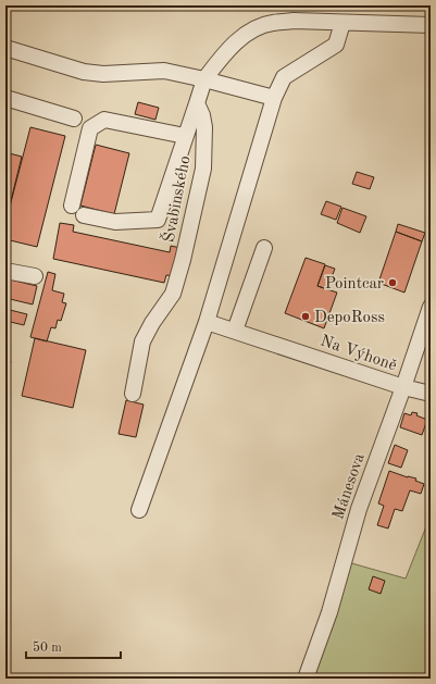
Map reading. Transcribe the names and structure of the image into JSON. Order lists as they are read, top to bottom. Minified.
{"streets":{"street":["Švabinského","Na Výhoně","Mánesova"]},"crossings":[["Na Výhoně","Mánesova"]],"places":["Pointcar","DepoRoss"],"scale_bar":"50 m"}
